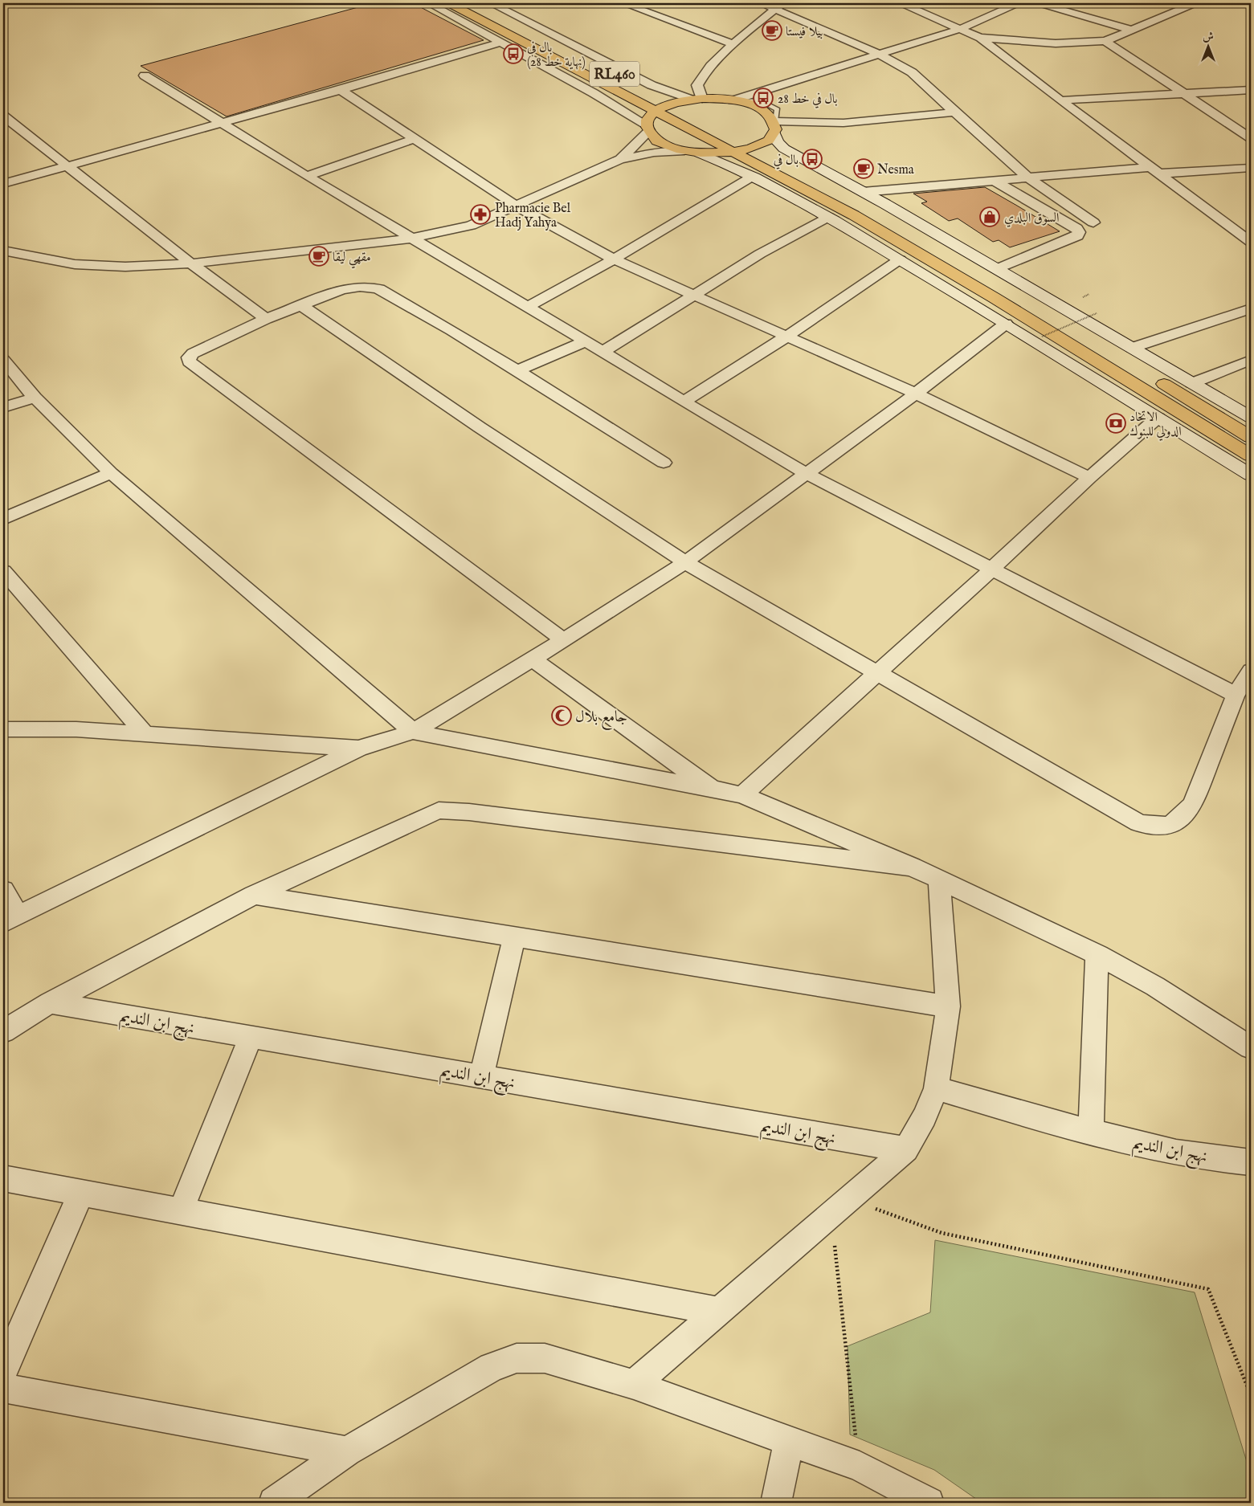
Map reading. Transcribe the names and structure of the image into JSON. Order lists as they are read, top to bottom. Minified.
{"streets":{"main road":["RL460"],"street":["نهج ابن النديم"]},"places":{"cafe":["بيلا فيستا","Nesma","مقهي ليقا"],"bus stop":["بال في (نهاية خط 28)","بال في خط 28","بال في"],"pharmacy":["Pharmacie Bel Hadj Yahya"],"shop":["السوق البلدي"],"bank":["الاتحاد الدولي للبنوك"],"mosque":["جامع بلال"]},"north":"top"}
